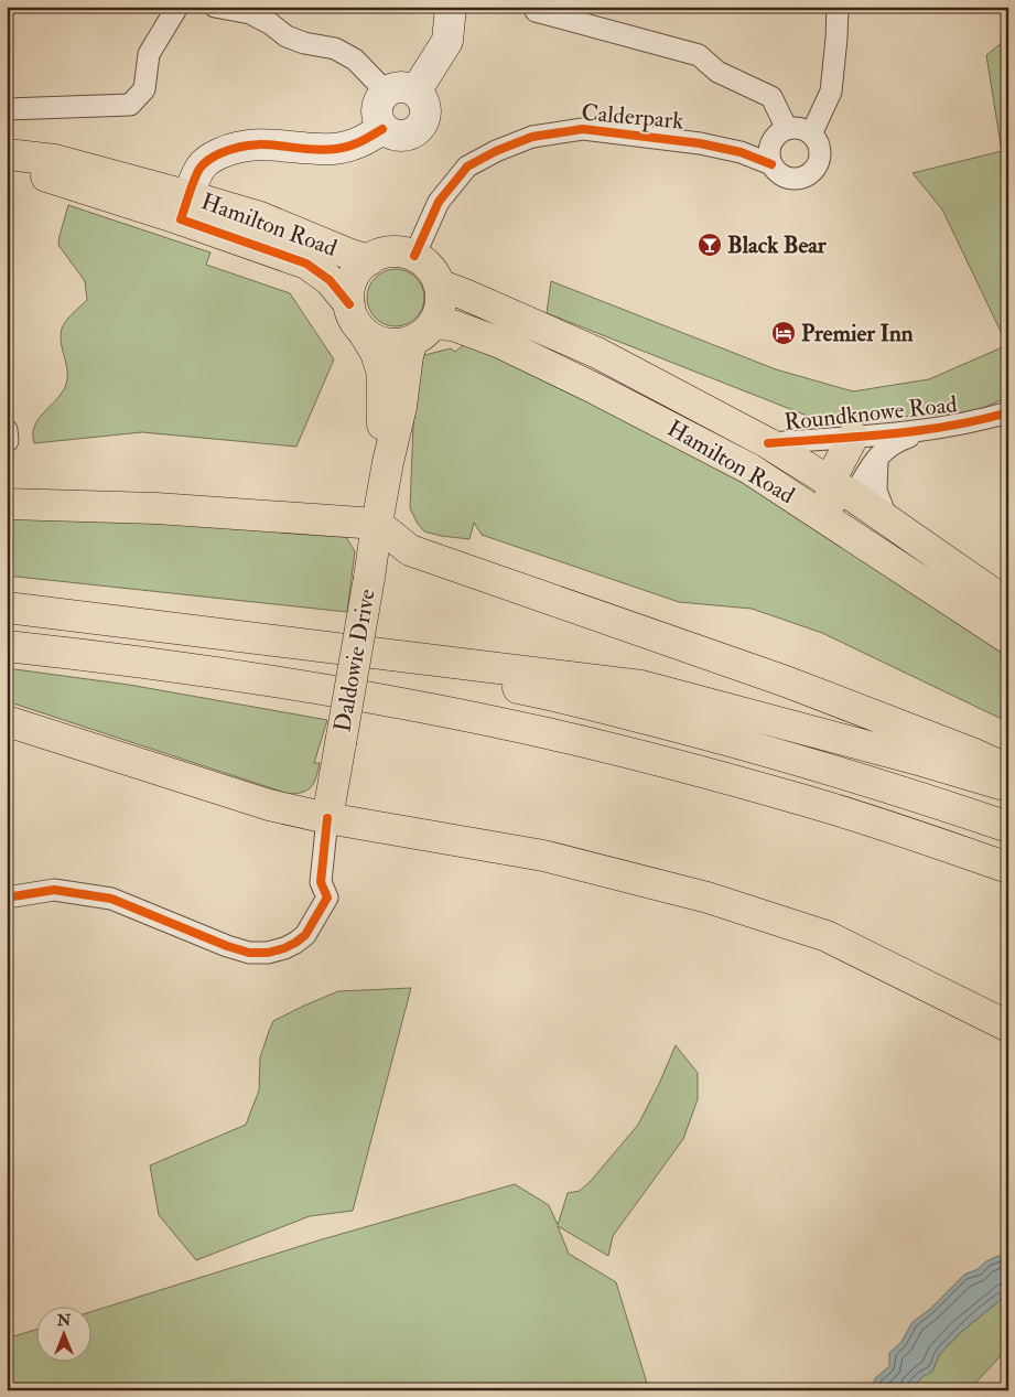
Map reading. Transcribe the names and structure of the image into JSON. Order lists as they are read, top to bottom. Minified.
{"streets":{"main road":["Hamilton Road","Daldowie Drive"],"street":["Calderpark","Roundknowe Road"]},"crossings":[["Calderpark","Hamilton Road"],["Hamilton Road","Roundknowe Road"]],"places":{"bar":["Black Bear"],"hotel":["Premier Inn"]},"north":"top"}
